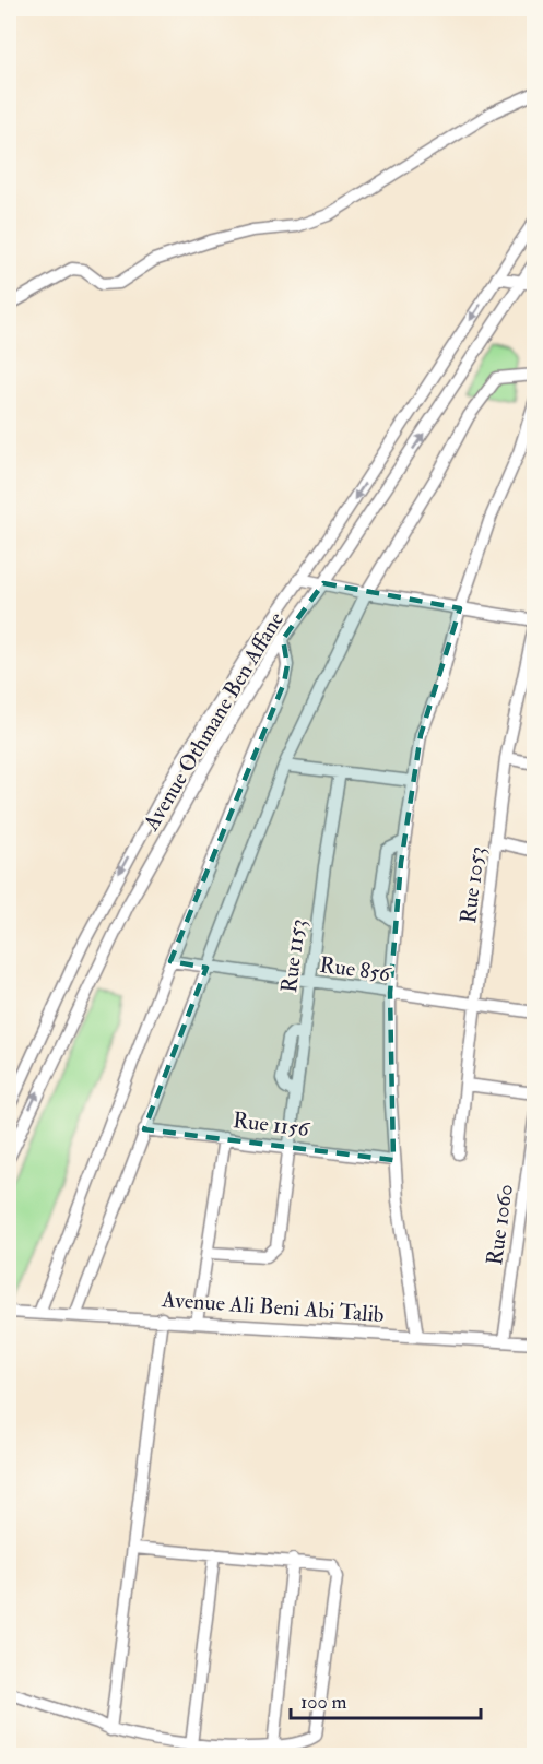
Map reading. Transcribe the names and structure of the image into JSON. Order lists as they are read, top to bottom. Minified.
{"streets":{"street":["Avenue Othmane Ben Affane","Rue 1053","Rue 1153","Rue 856","Rue 1156","Rue 1060","Avenue Ali Beni Abi Talib"]},"crossings":[["Rue 1053","Rue 856"],["Rue 1153","Rue 856"],["Rue 1153","Rue 1156"],["Rue 1060","Avenue Ali Beni Abi Talib"]],"scale_bar":"100 m"}
